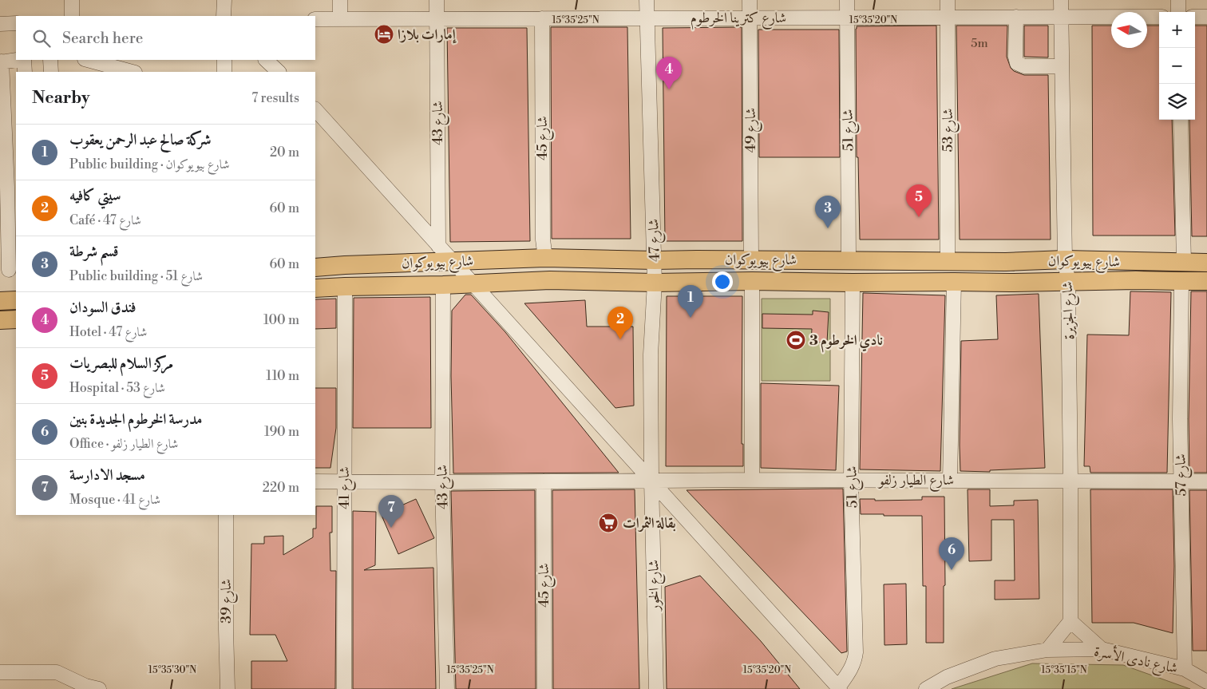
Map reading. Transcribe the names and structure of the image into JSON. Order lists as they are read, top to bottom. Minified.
{"streets":{"main road":["شارع بيويوكوان"],"street":["شارع كترينا الخرطوم","شارع 43","شارع 49","شارع 51","شارع 53","شارع 45","شارع 47","شارع الجزيرة","شارع 57","شارع الطيار زلفو","شارع 41","شارع الخور","شارع 39","شارع نادى الأسرة"]},"crossings":[["شارع كترينا الخرطوم","شارع 43"],["شارع كترينا الخرطوم","شارع 49"],["شارع كترينا الخرطوم","شارع 51"],["شارع كترينا الخرطوم","شارع 53"],["شارع كترينا الخرطوم","شارع 45"],["شارع كترينا الخرطوم","شارع 47"],["شارع كترينا الخرطوم","شارع الجزيرة"],["شارع 43","شارع بيويوكوان"],["شارع 43","شارع الطيار زلفو"],["شارع 49","شارع بيويوكوان"],["شارع 51","شارع بيويوكوان"],["شارع 51","شارع الطيار زلفو"],["شارع 53","شارع بيويوكوان"],["شارع 45","شارع بيويوكوان"],["شارع 45","شارع الطيار زلفو"],["شارع 47","شارع بيويوكوان"],["شارع 47","شارع الطيار زلفو"],["شارع 47","شارع الخور"],["شارع بيويوكوان","شارع الجزيرة"],["شارع بيويوكوان","شارع 57"],["شارع بيويوكوان","شارع 41"],["شارع الجزيرة","شارع الطيار زلفو"],["شارع 57","شارع الطيار زلفو"],["شارع 57","شارع نادى الأسرة"],["شارع الطيار زلفو","شارع 41"],["شارع الطيار زلفو","شارع الخور"]],"places":{"hotel":["إمارات بلازا"],"sports":["نادي الخرطوم 3"],"supermarket":["بقالة الثمرات"]},"house_numbers":["5m"],"north":"left","page":{"map_buttons":["+","−"],"search":"Search here","pins":["4","5","3","1","2","7","6"],"heading":["Nearby","7 results"],"list":[{"mark":"1","name":"شركة صالح عبد الرحمن يعقوب","note":"Public building · شارع بيويوكوان","value":"20 m"},{"mark":"2","name":"سيتي كافيه","note":"Café · شارع 47","value":"60 m"},{"mark":"3","name":"قسم شرطة","note":"Public building · شارع 51","value":"60 m"},{"mark":"4","name":"فندق السودان","note":"Hotel · شارع 47","value":"100 m"},{"mark":"5","name":"مركز السلام للبصريات","note":"Hospital · شارع 53","value":"110 m"},{"mark":"6","name":"مدرسة الخرطوم الجديدة بنين","note":"Office · شارع الطيار زلفو","value":"190 m"},{"mark":"7","name":"مسجد الادارسة","note":"Mosque · شارع 41","value":"220 m"}]},"coordinates":["15°35'25\"N","15°35'20\"N","15°35'30\"N","15°35'15\"N"]}
